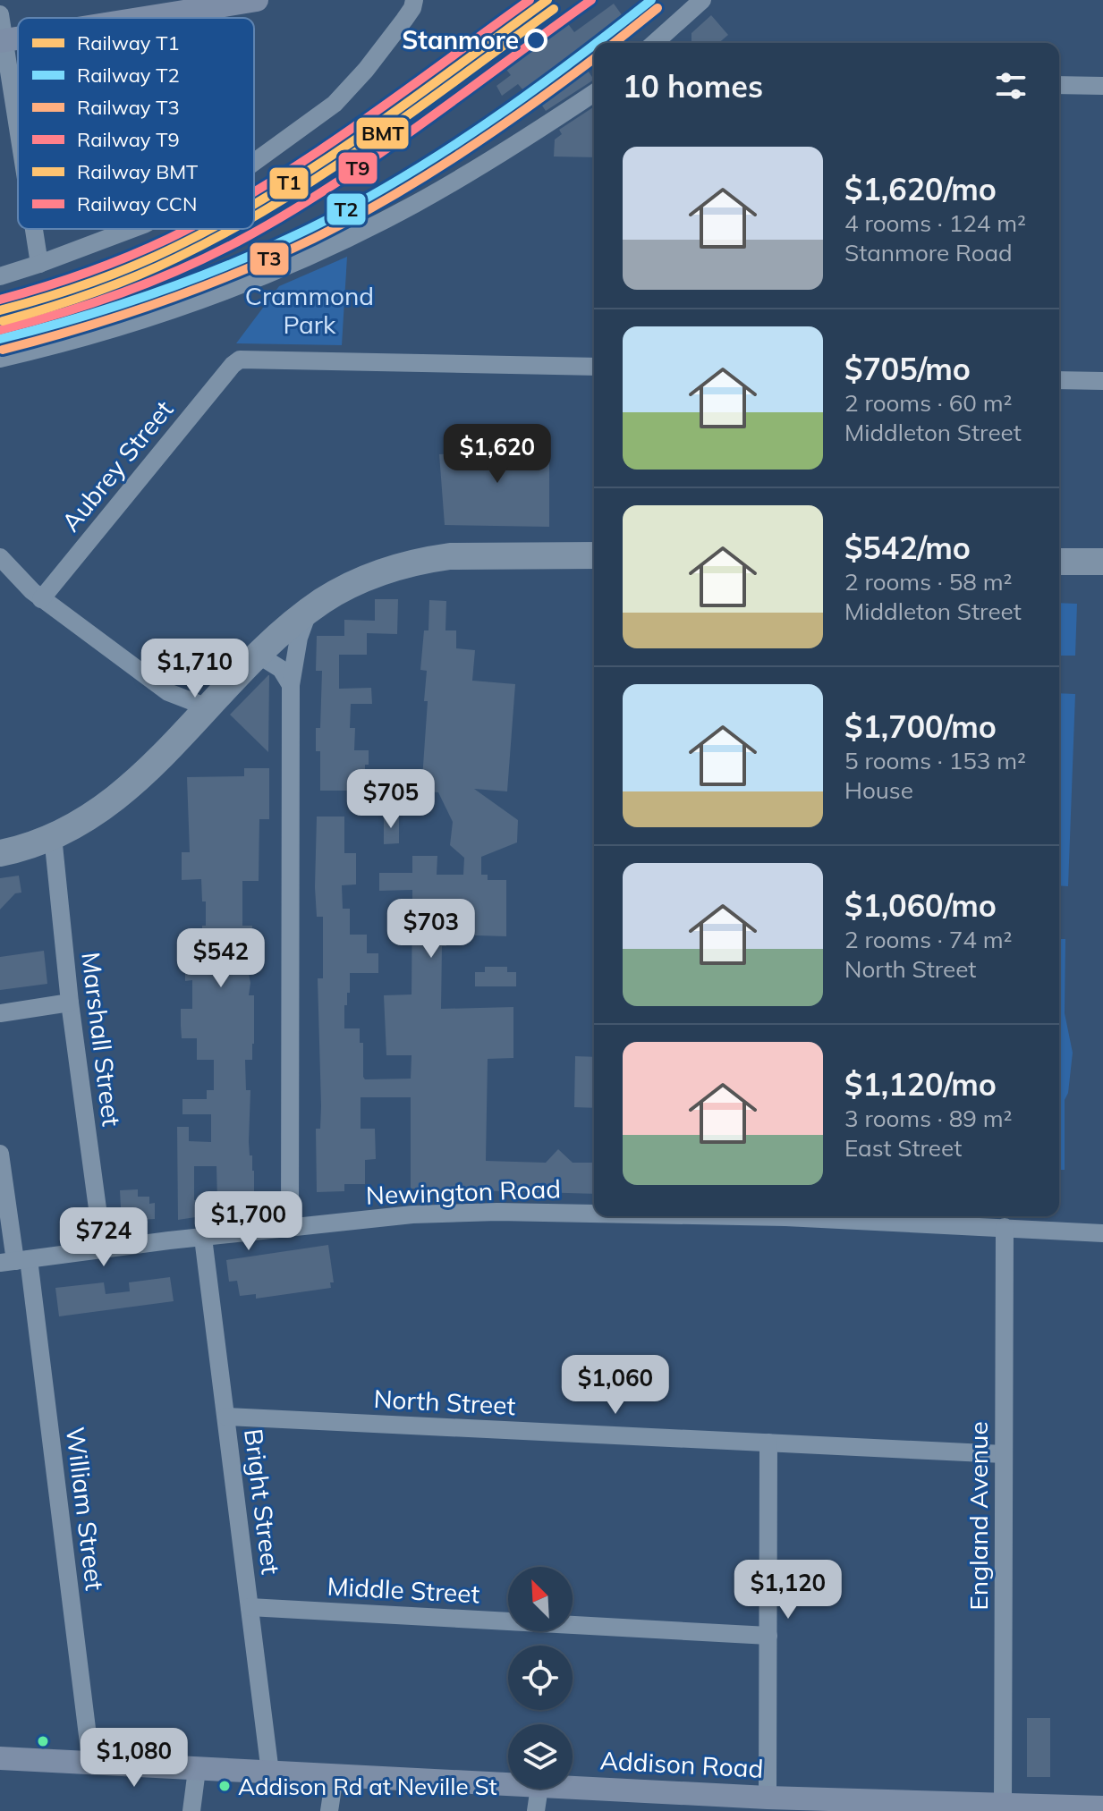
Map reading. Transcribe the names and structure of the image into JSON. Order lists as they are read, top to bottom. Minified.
{"streets":{"main road":["Addison Road"],"street":["Aubrey Street","Marshall Street","Newington Road","North Street","Bright Street","William Street","England Avenue","Middle Street"]},"crossings":[["Marshall Street","Newington Road"],["Newington Road","Bright Street"],["Newington Road","William Street"],["Newington Road","England Avenue"],["North Street","Bright Street"],["North Street","England Avenue"],["Bright Street","Middle Street"],["Bright Street","Addison Road"],["William Street","Addison Road"],["England Avenue","Addison Road"]],"parks":["Crammond Park"],"places":["Stanmore","Addison Rd at Neville St"],"lines":["rail line T1","rail line T2","rail line T9","rail line CCN","rail line T3","rail line BMT"],"legend":["Railway T1","Railway T2","Railway T3","Railway T9","Railway BMT","Railway CCN"],"north":"top left","page":{"heading":"10 homes","list":[{"name":"$1,620/mo","note":"4 rooms · 124 m² · Stanmore Road"},{"name":"$705/mo","note":"2 rooms · 60 m² · Middleton Street"},{"name":"$542/mo","note":"2 rooms · 58 m² · Middleton Street"},{"name":"$1,700/mo","note":"5 rooms · 153 m² · House"},{"name":"$1,060/mo","note":"2 rooms · 74 m² · North Street"},{"name":"$1,120/mo","note":"3 rooms · 89 m² · East Street"}],"price":["$1,620","$1,710","$705","$703","$542","$1,700","$724","$1,060","$1,120","$1,080"]}}
